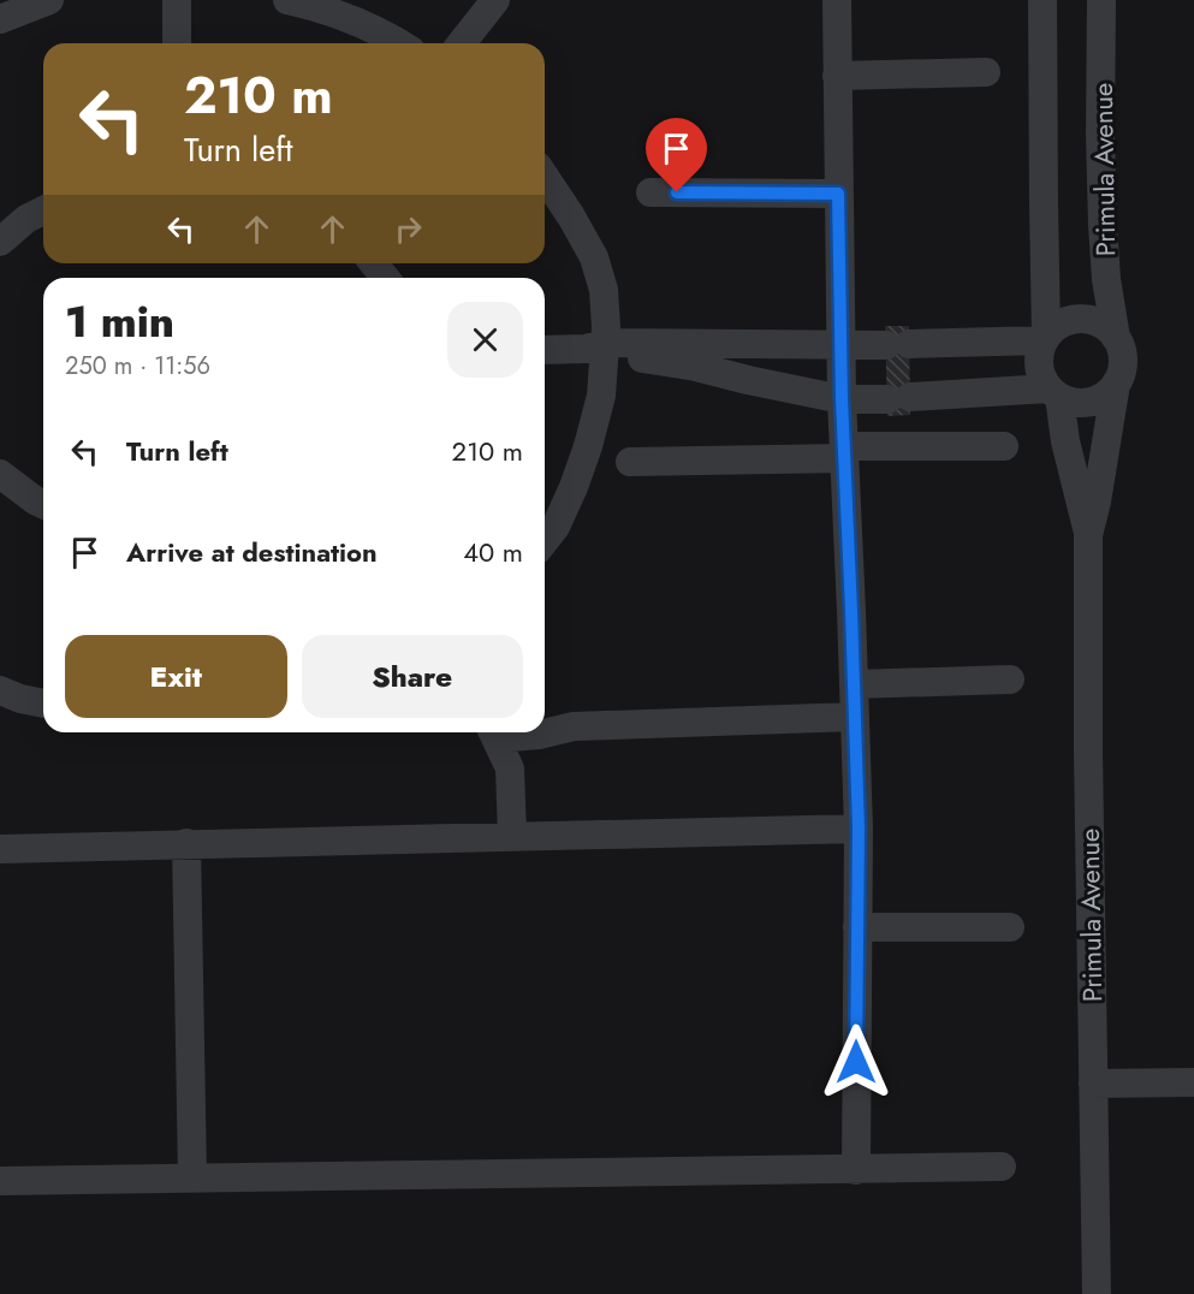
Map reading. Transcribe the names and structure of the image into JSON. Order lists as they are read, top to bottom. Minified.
{"streets":{"street":["Primula Avenue"]},"page":{"turn":["210 m","Turn left"],"heading":["1 min","250 m · 11:56"],"list":[{"name":"Turn left","value":"210 m"},{"name":"Arrive at destination","value":"40 m"}],"buttons":["Exit","Share"]}}
